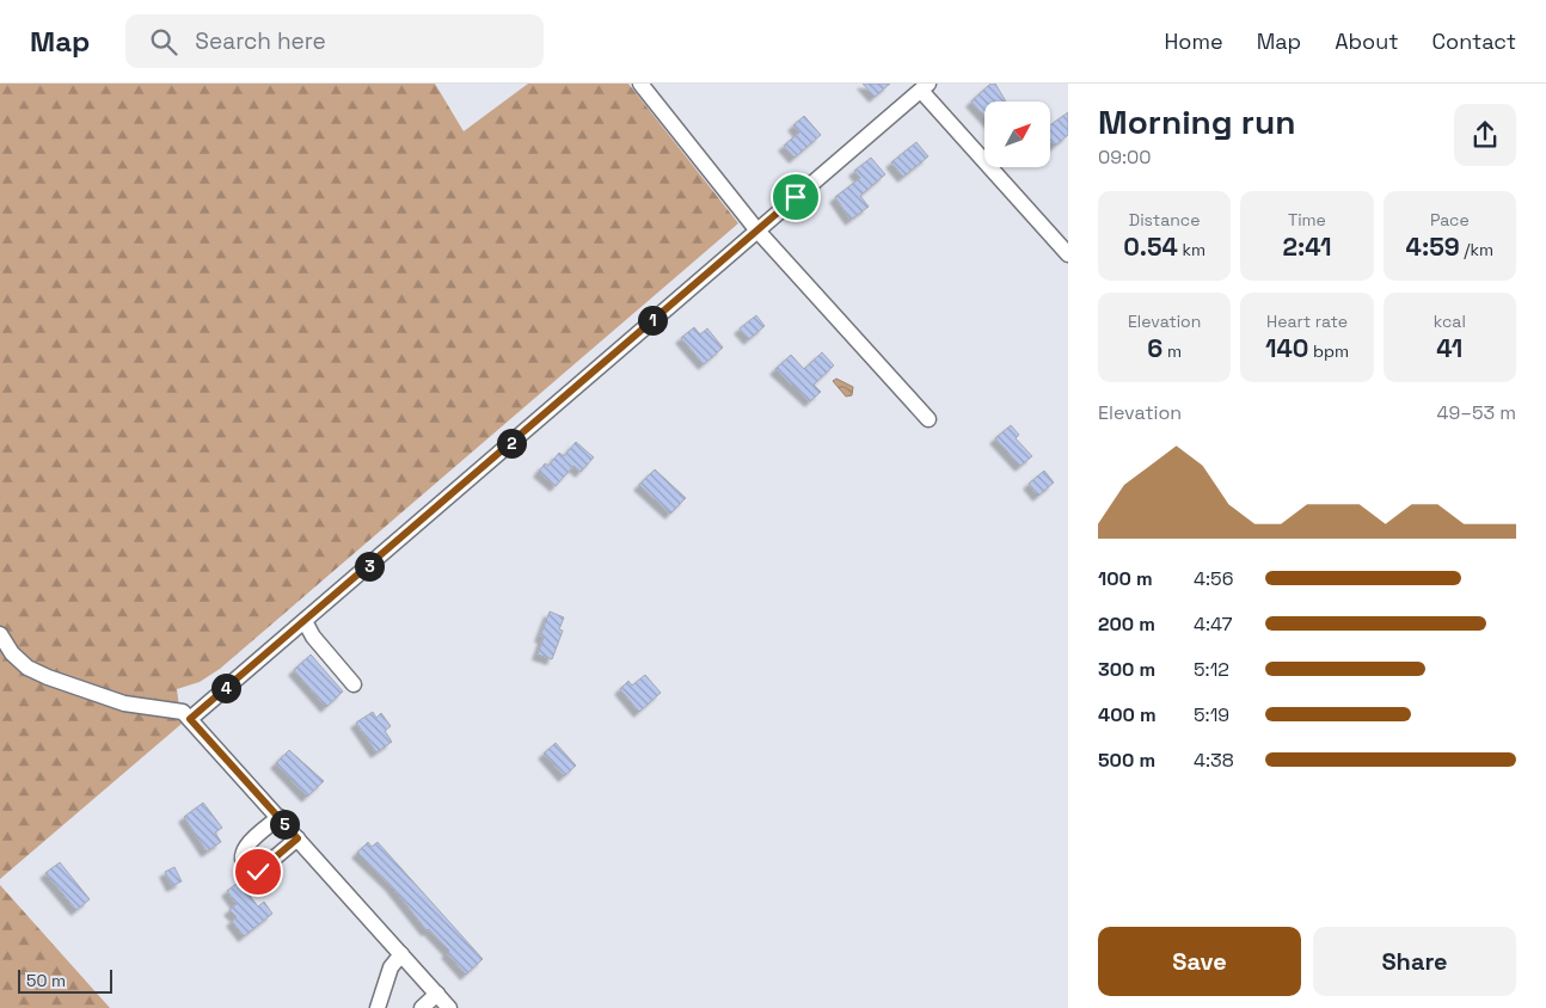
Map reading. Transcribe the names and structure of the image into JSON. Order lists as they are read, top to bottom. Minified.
{"scale_bar":"50 m","north":"top right","page":{"header":"Map","search":"Search here","nav":["Home","Map","About","Contact"],"heading":["Morning run","09:00"],"stats":[["Distance","0.54 km"],["Time","2:41"],["Pace","4:59 /km"],["Elevation","6 m"],["Heart rate","140 bpm"],["kcal","41"]],"pins":["1","2","3","4","5"],"chart":["Elevation","49–53 m"],"list":[{"name":"100 m","note":"4:56"},{"name":"200 m","note":"4:47"},{"name":"300 m","note":"5:12"},{"name":"400 m","note":"5:19"},{"name":"500 m","note":"4:38"}],"buttons":["Save","Share"],"scale":"50 m"}}
